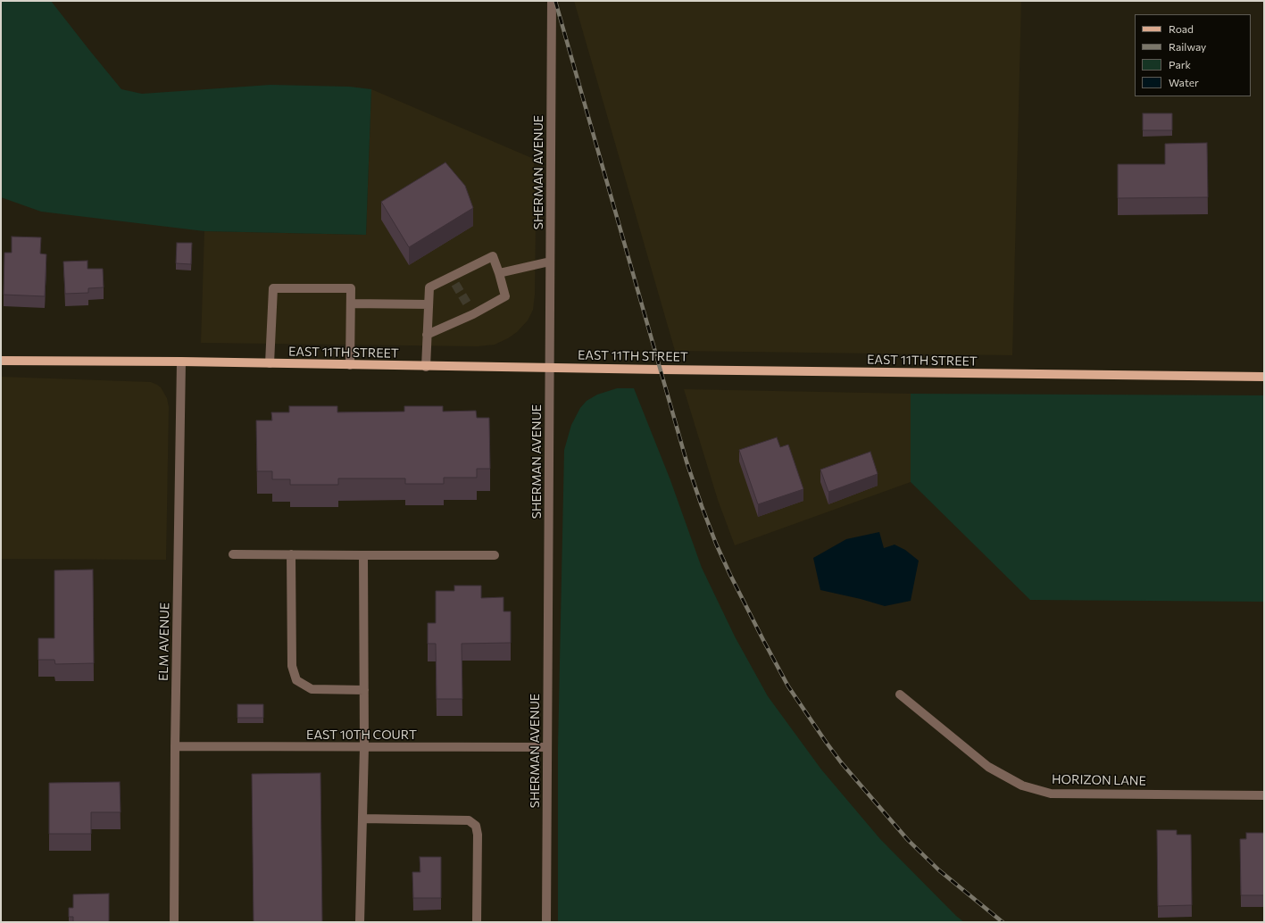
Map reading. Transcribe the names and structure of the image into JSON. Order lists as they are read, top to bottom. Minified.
{"streets":{"main road":["EAST 11TH STREET"],"street":["SHERMAN AVENUE","ELM AVENUE","EAST 10TH COURT","HORIZON LANE"]},"crossings":[["SHERMAN AVENUE","EAST 11TH STREET"],["SHERMAN AVENUE","EAST 10TH COURT"],["EAST 11TH STREET","ELM AVENUE"],["ELM AVENUE","EAST 10TH COURT"]],"legend":["Road","Railway","Park","Water"]}
